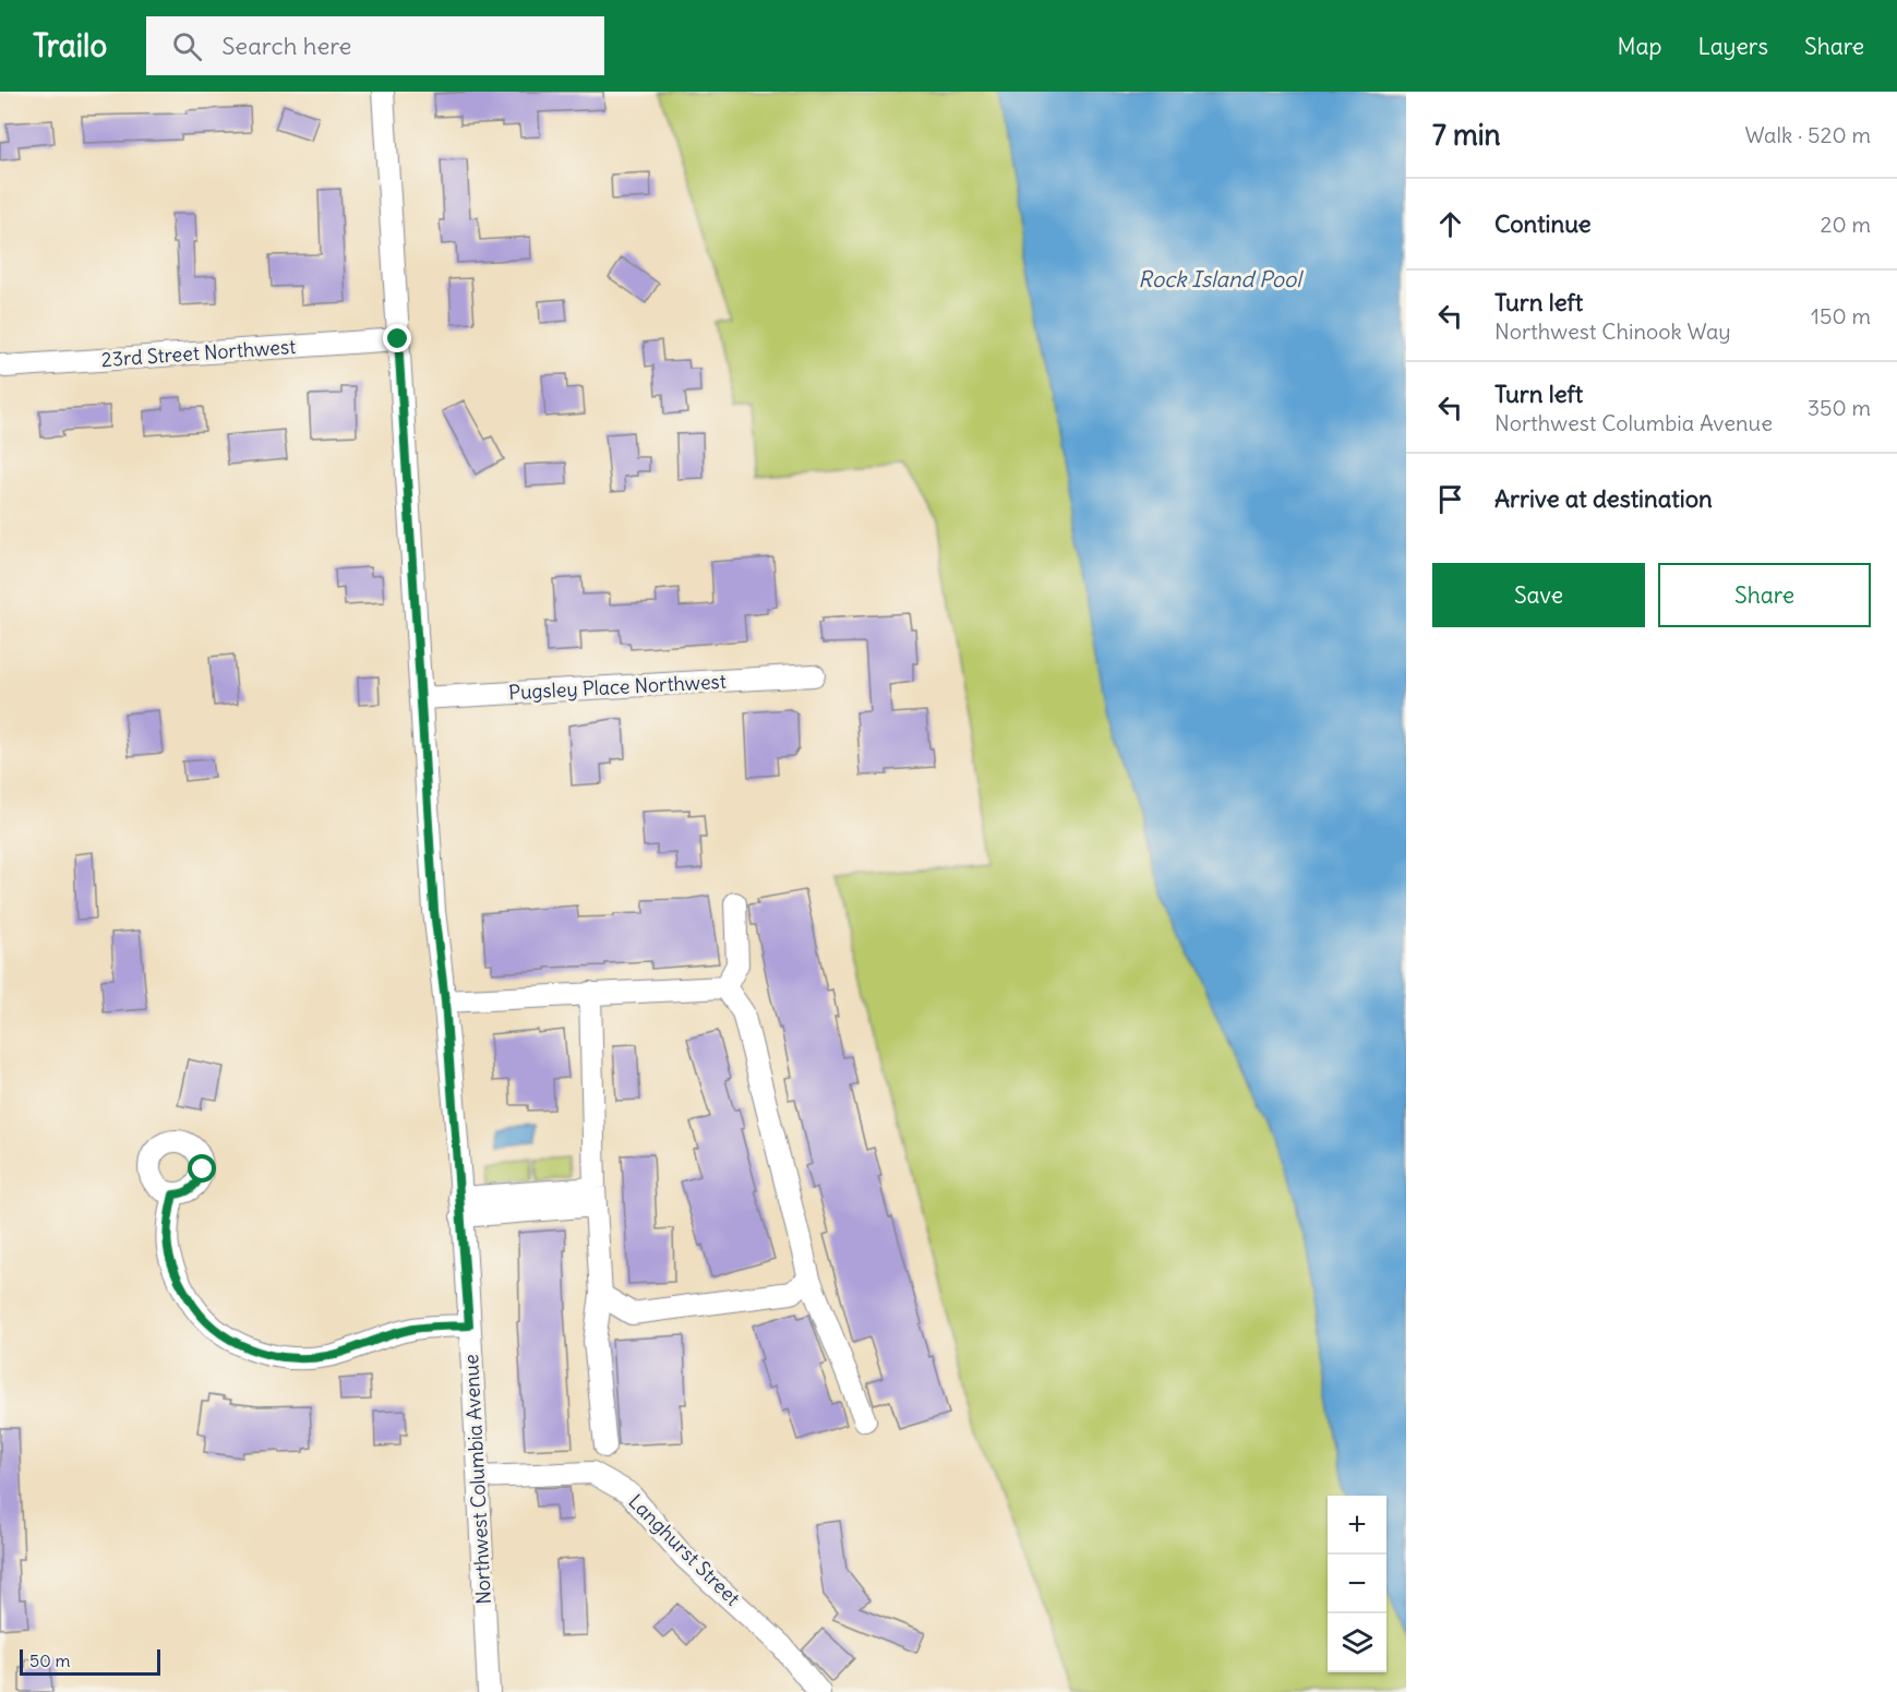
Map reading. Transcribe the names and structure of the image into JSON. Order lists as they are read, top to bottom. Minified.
{"streets":{"street":["23rd Street Northwest","Pugsley Place Northwest","Northwest Columbia Avenue","Langhurst Street"]},"crossings":[["23rd Street Northwest","Northwest Columbia Avenue"],["Pugsley Place Northwest","Northwest Columbia Avenue"],["Northwest Columbia Avenue","Langhurst Street"]],"water":["Rock Island Pool"],"scale_bar":"50 m","page":{"header":"Trailo","search":"Search here","nav":["Map","Layers","Share"],"heading":["7 min","Walk · 520 m"],"list":[["Continue","20 m"],["Turn left","Northwest Chinook Way","150 m"],["Turn left","Northwest Columbia Avenue","350 m"],"Arrive at destination"],"buttons":["Save","Share"],"map_buttons":["+","−"],"scale":"50 m"}}
